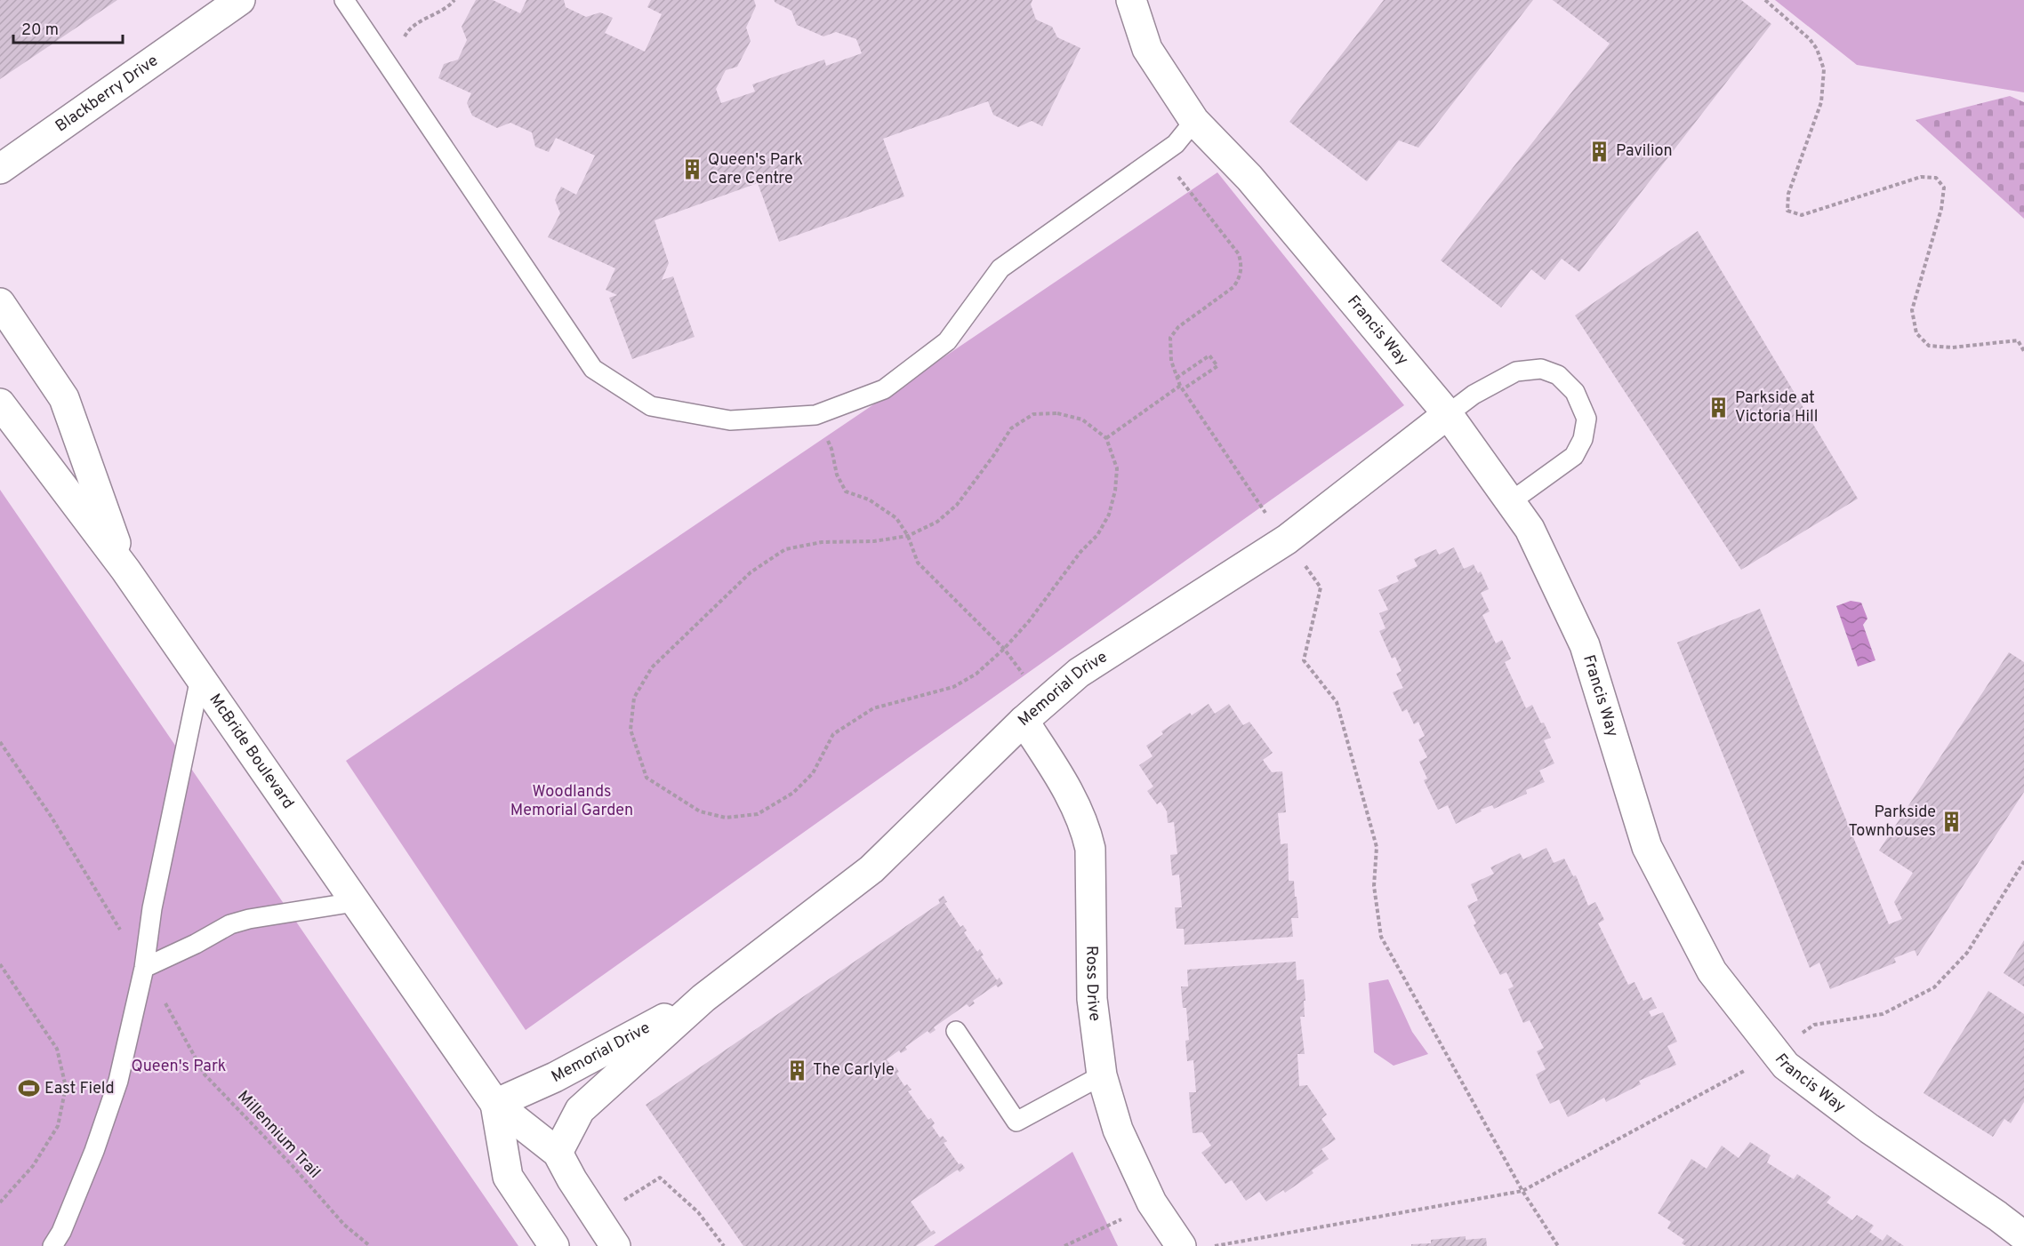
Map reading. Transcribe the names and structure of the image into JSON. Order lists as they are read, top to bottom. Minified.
{"streets":{"street":["Blackberry Drive","Francis Way","Memorial Drive","McBride Boulevard","Ross Drive"],"path":["Millennium Trail"]},"crossings":[["Francis Way","Memorial Drive"],["Memorial Drive","McBride Boulevard"],["Memorial Drive","Ross Drive"]],"parks":["Woodlands Memorial Garden","Queen's Park"],"places":{"building":["Pavilion","Queen's Park Care Centre","Parkside at Victoria Hill","Parkside Townhouses","The Carlyle"],"sports":["East Field"]},"scale_bar":"20 m"}
